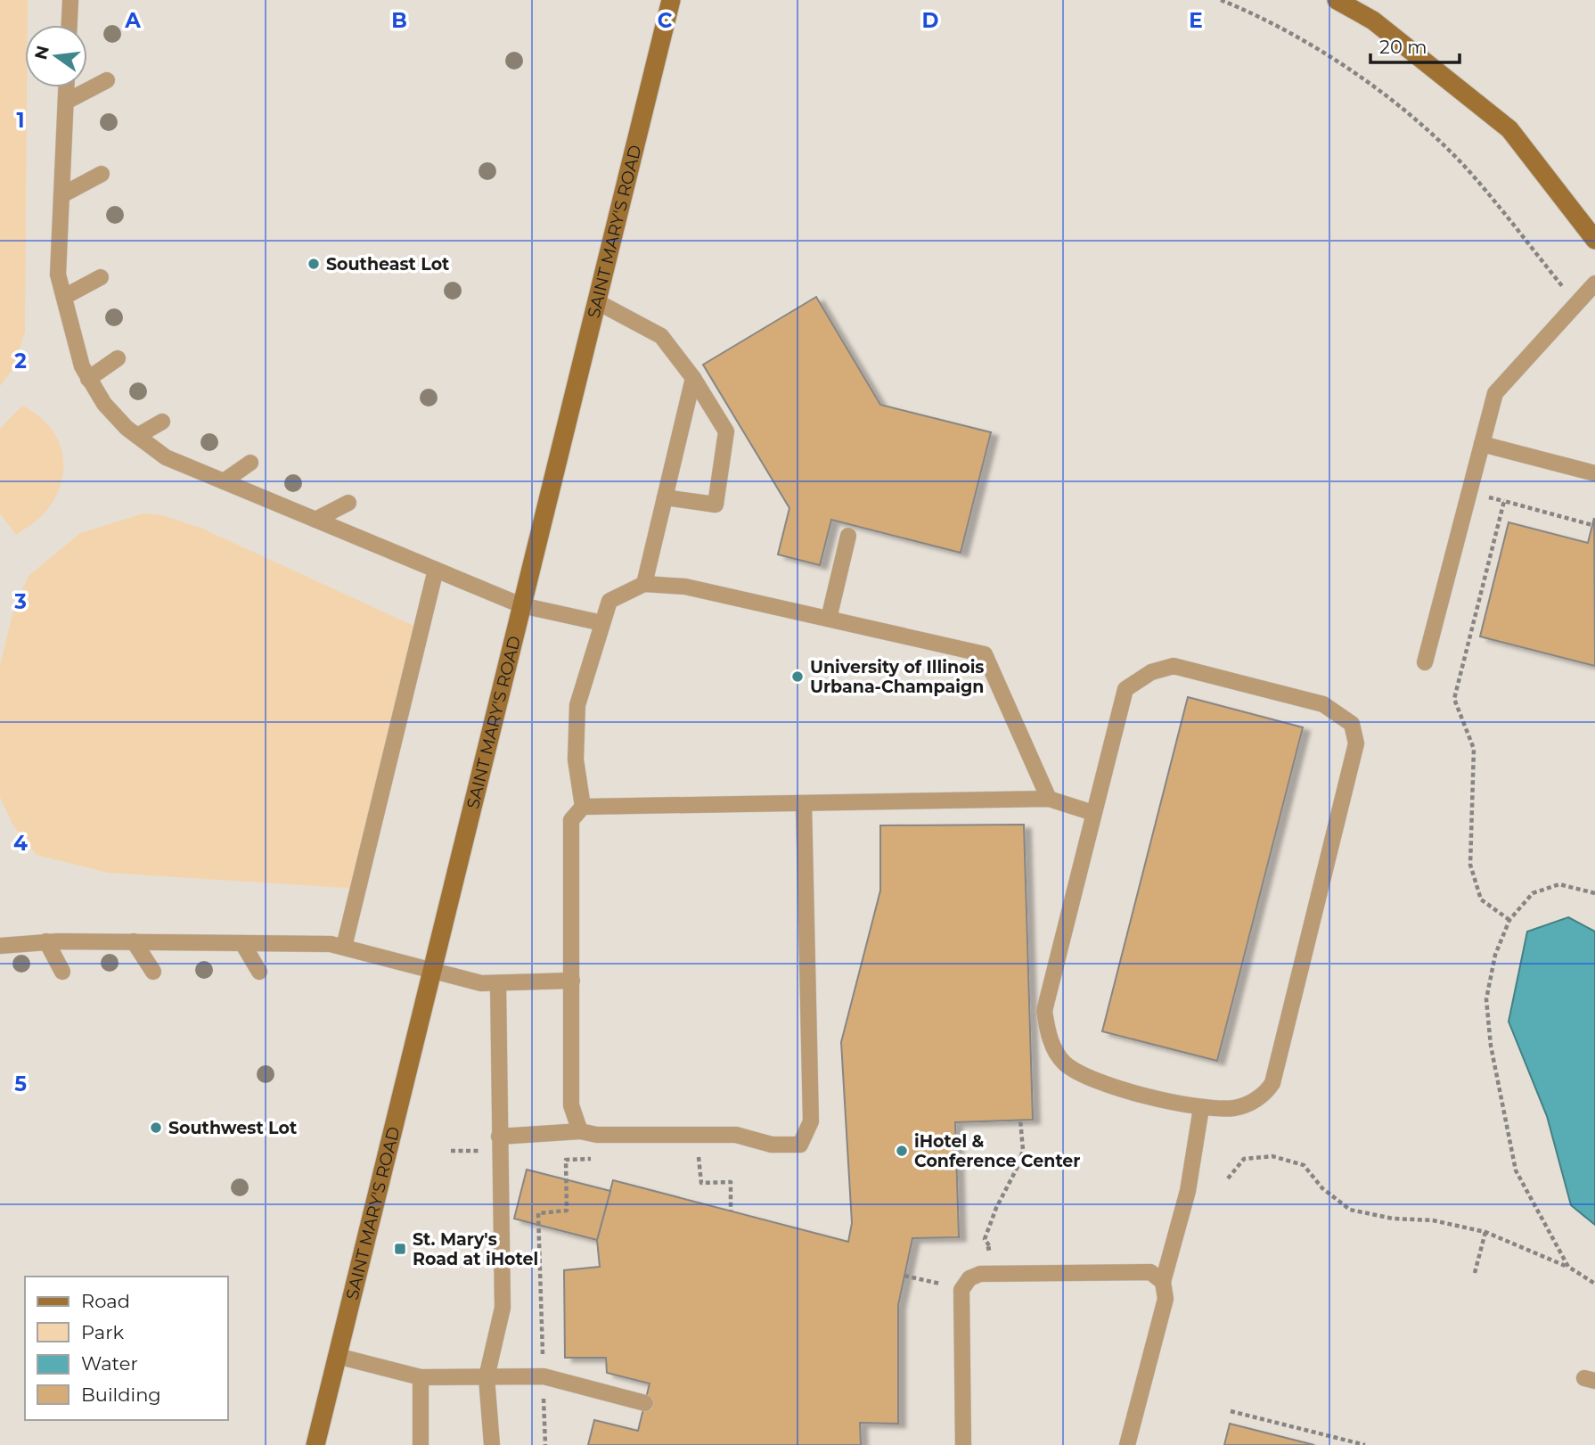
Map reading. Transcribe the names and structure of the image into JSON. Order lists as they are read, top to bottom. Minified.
{"streets":{"main road":["SAINT MARY'S ROAD"]},"places":{"other":["Southeast Lot","University of Illinois Urbana-Champaign","Southwest Lot","iHotel & Conference Center"],"transit":["St. Mary's Road at iHotel"]},"legend":["Road","Park","Water","Building"],"scale_bar":"20 m","north":"left","grid":{"columns":["A","B","C","D","E"],"rows":["1","2","3","4","5"]}}
